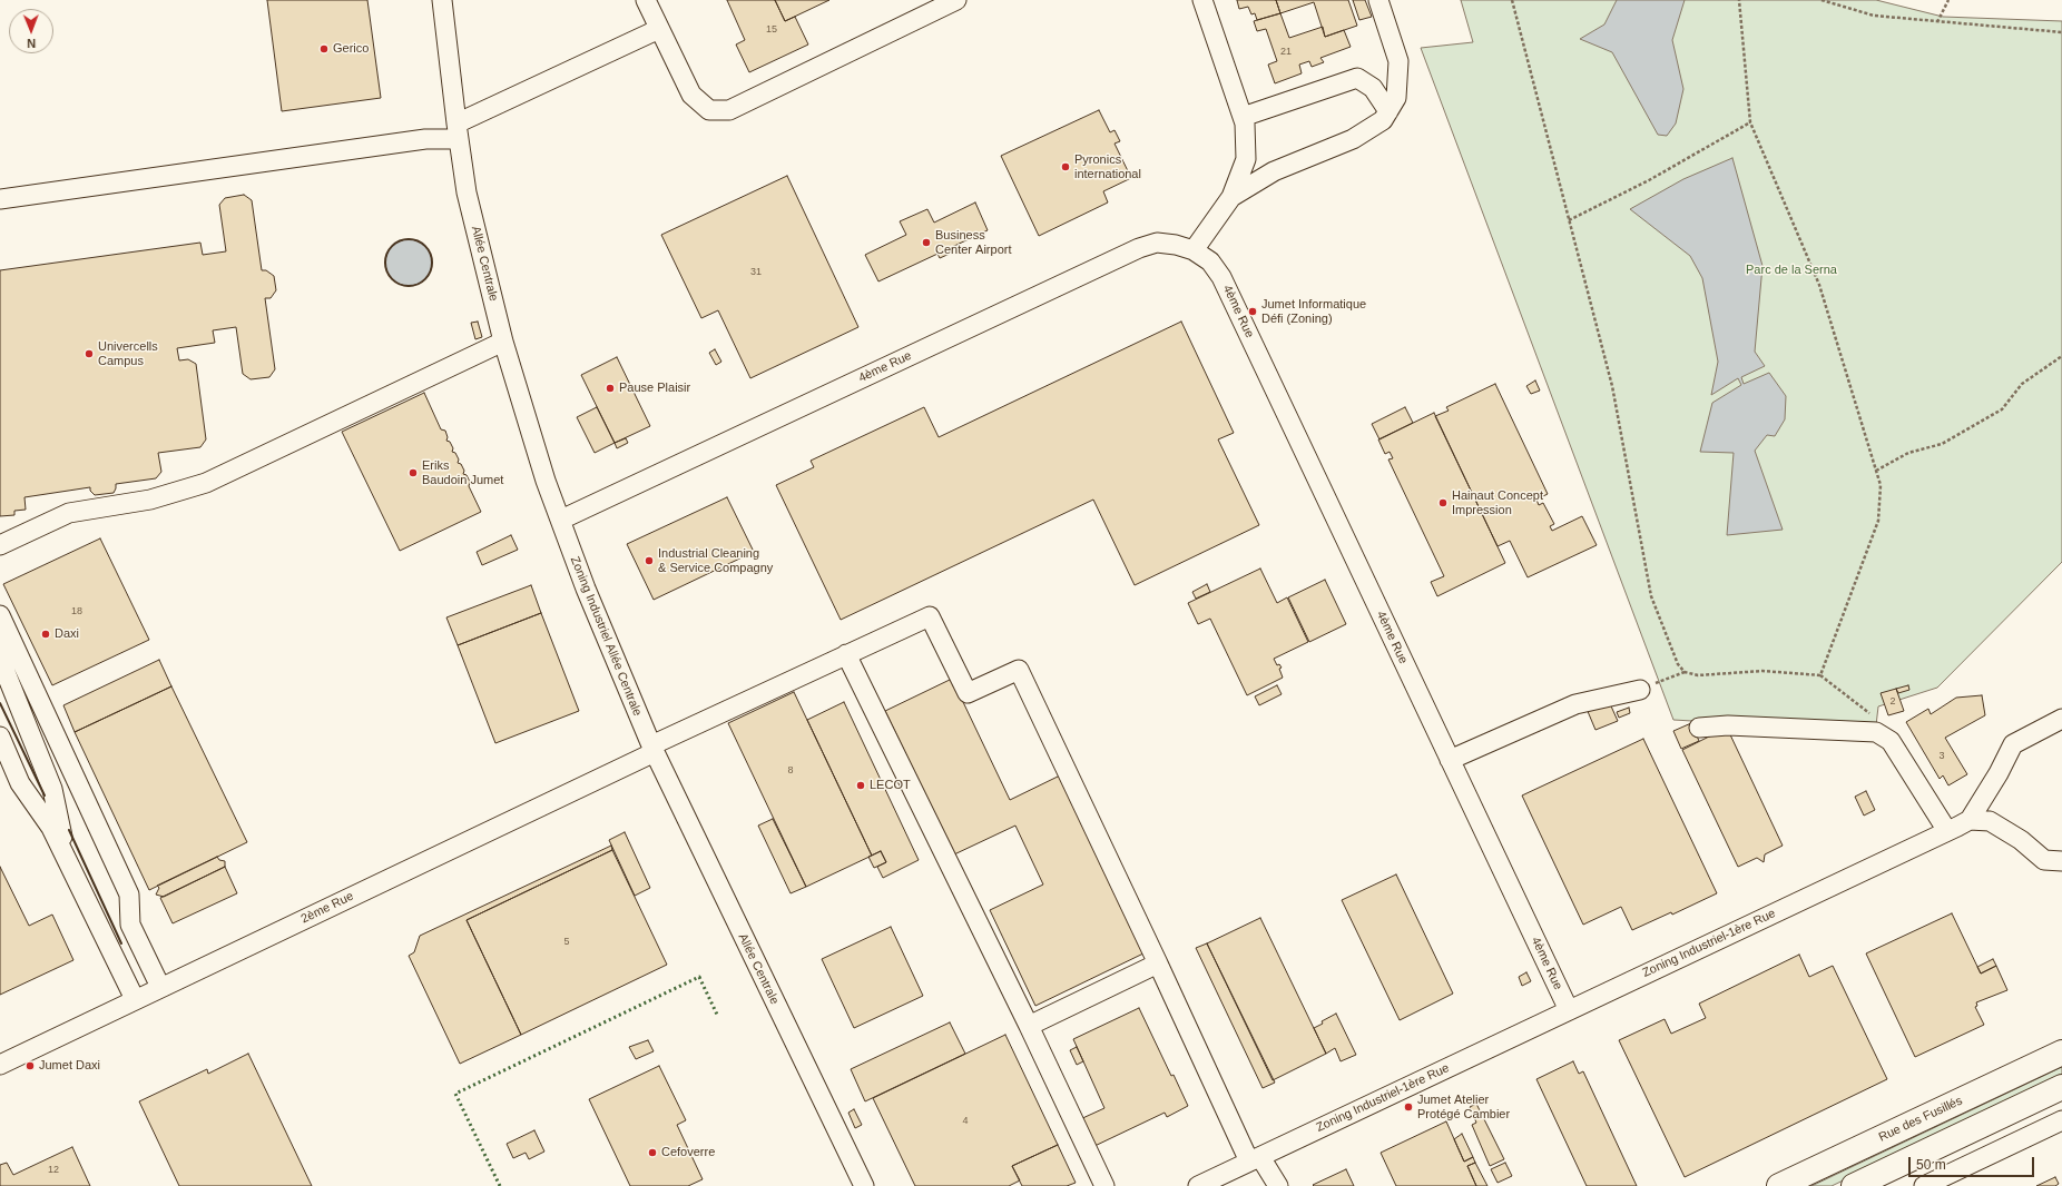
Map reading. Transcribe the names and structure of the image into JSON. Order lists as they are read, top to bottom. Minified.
{"streets":{"highway":["Rue des Fusillés"],"street":["Allée Centrale","4ème Rue","Zoning Industriel Allée Centrale","2ème Rue","Zoning Industriel-1ère Rue"]},"crossings":[["Allée Centrale","4ème Rue"],["Allée Centrale","Zoning Industriel Allée Centrale"],["Allée Centrale","2ème Rue"],["4ème Rue","Zoning Industriel Allée Centrale"],["4ème Rue","Zoning Industriel-1ère Rue"],["Zoning Industriel Allée Centrale","2ème Rue"]],"parks":["Parc de la Serna"],"places":["Gerico","Pyronics international","Business Center Airport","Jumet Informatique Défi (Zoning)","Univercells Campus","Pause Plaisir","Eriks Baudoin Jumet","Hainaut Concept Impression","Industrial Cleaning & Service Compagny","Daxi","LECOT","Jumet Daxi","Jumet Atelier Protégé Cambier","Cefoverre"],"house_numbers":["15","21","31","18","2","3","8","5","4","12"],"scale_bar":"50 m","north":"bottom"}
